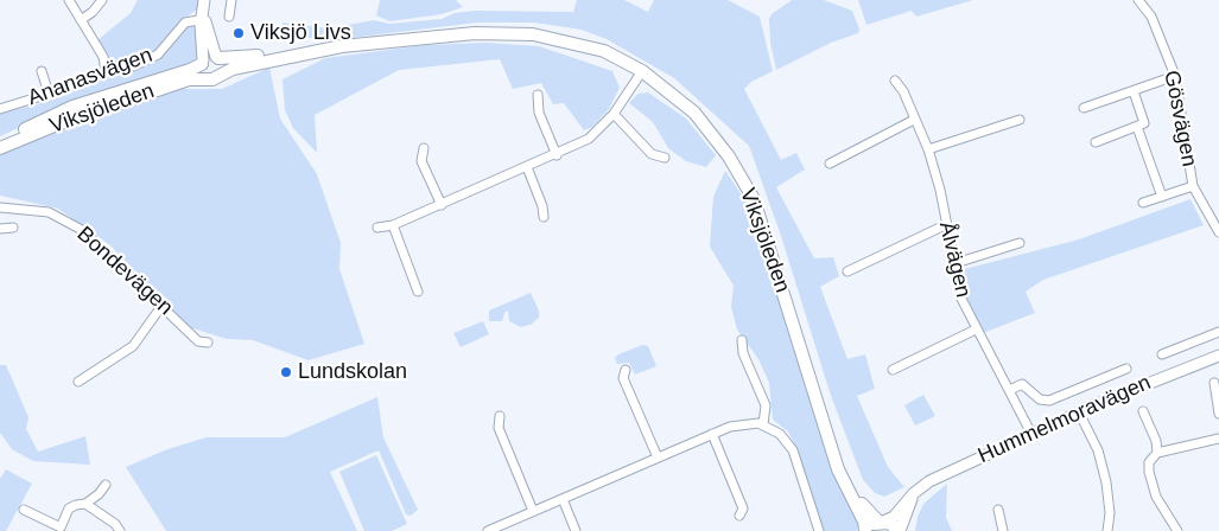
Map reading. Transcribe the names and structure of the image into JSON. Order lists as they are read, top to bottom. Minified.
{"streets":{"main road":["Viksjöleden"],"street":["Ananasvägen","Gösvägen","Ålvägen","Bondevägen","Hummelmoravägen"]},"crossings":[["Viksjöleden","Hummelmoravägen"],["Ålvägen","Hummelmoravägen"]],"places":["Viksjö Livs","Lundskolan"]}
